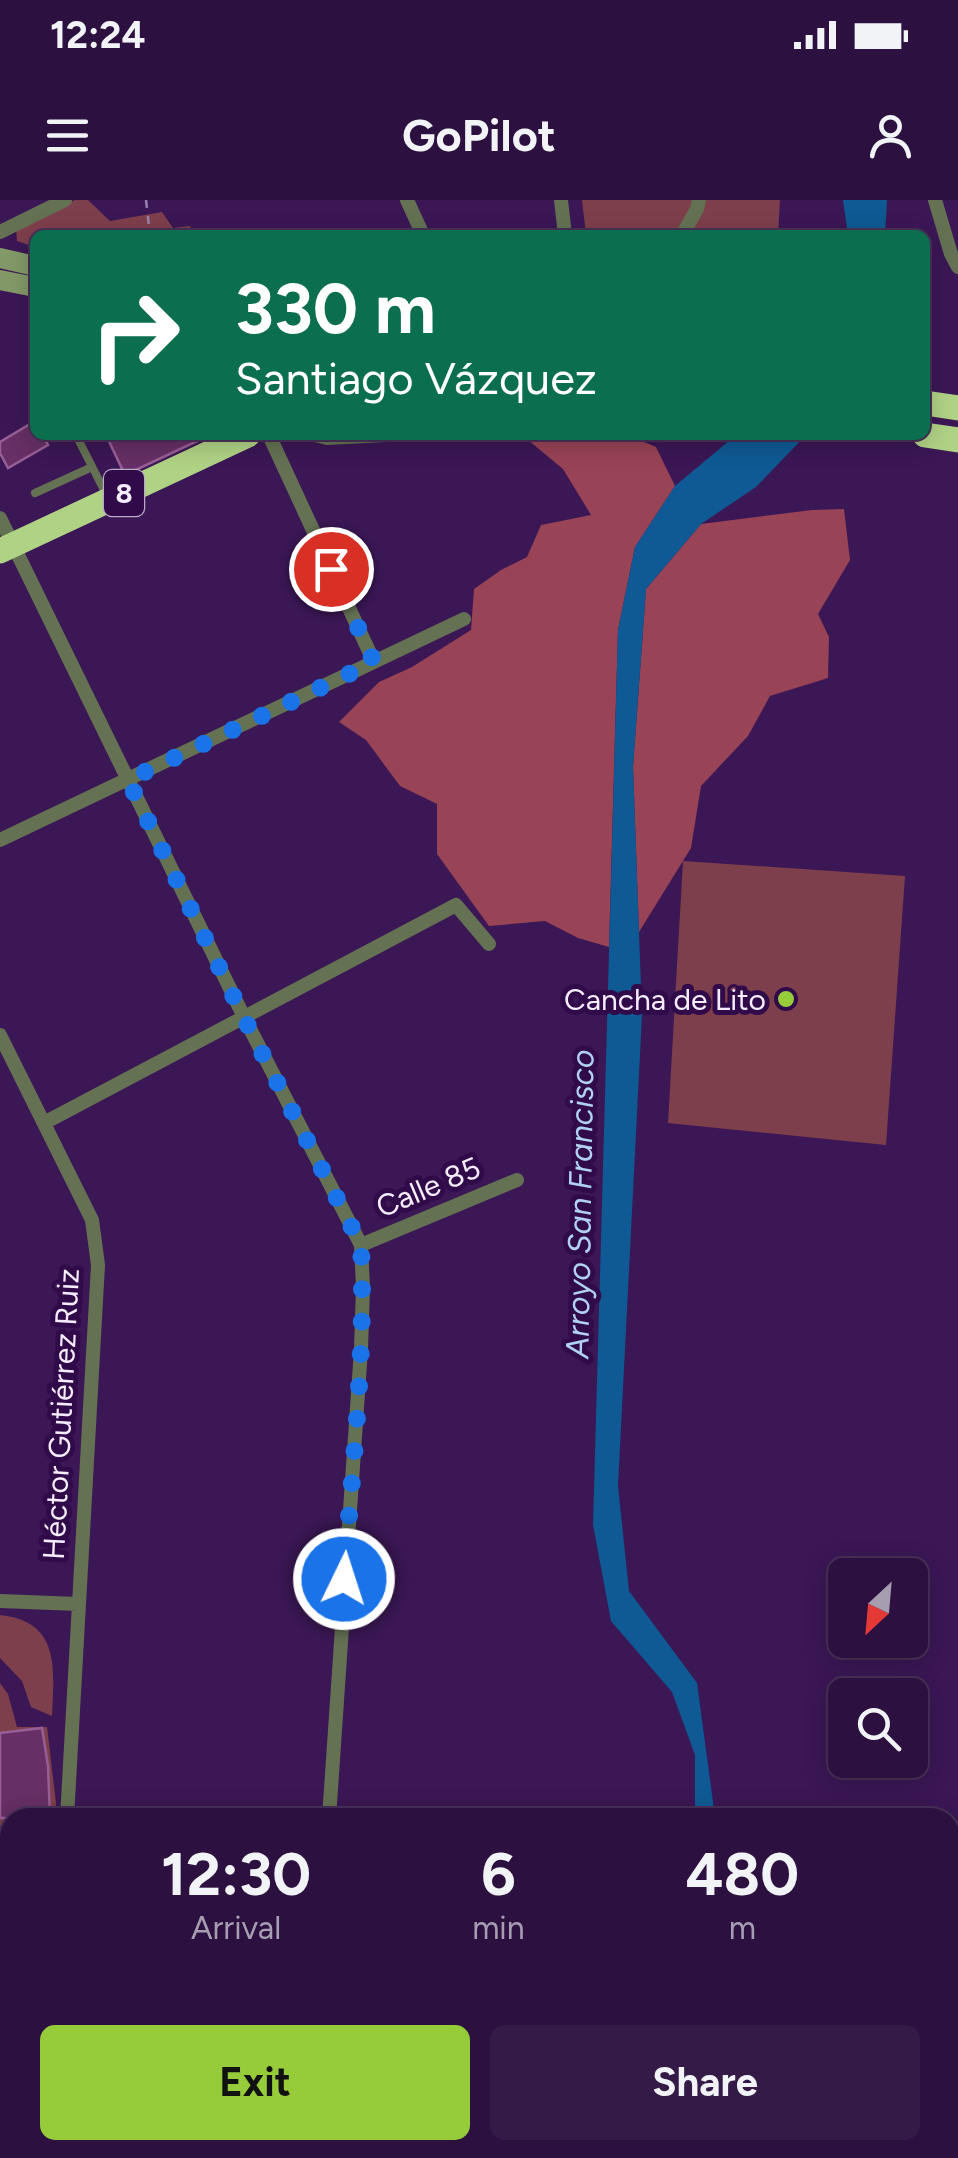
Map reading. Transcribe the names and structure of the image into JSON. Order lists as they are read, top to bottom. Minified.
{"streets":{"highway":["8"],"street":["Calle 85","Héctor Gutiérrez Ruiz"]},"water":["Arroyo San Francisco"],"places":["Cancha de Lito"],"north":"bottom left","page":{"status":"12:24","header":"GoPilot","turn":["330 m","Santiago Vázquez"],"eta":["12:30","Arrival","6","min","480","m"],"buttons":["Exit","Share"]}}
